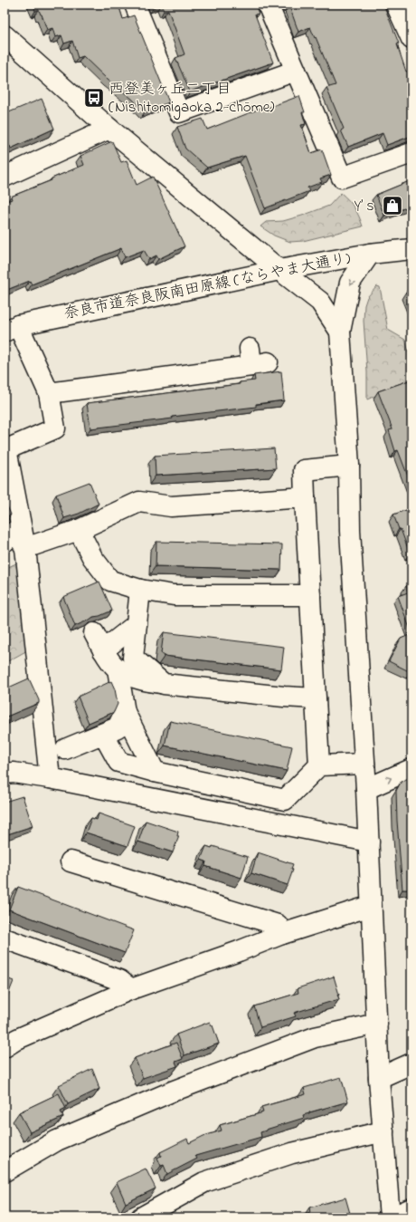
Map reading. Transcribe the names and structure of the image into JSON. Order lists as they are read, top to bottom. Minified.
{"streets":{"street":["奈良市道奈良阪南田原線 (ならやま大通り)"]},"places":{"bus stop":["西登美ヶ丘二丁目 (Nishitomigaoka 2-chōme)"],"shop":["Y’ｓ"]}}
